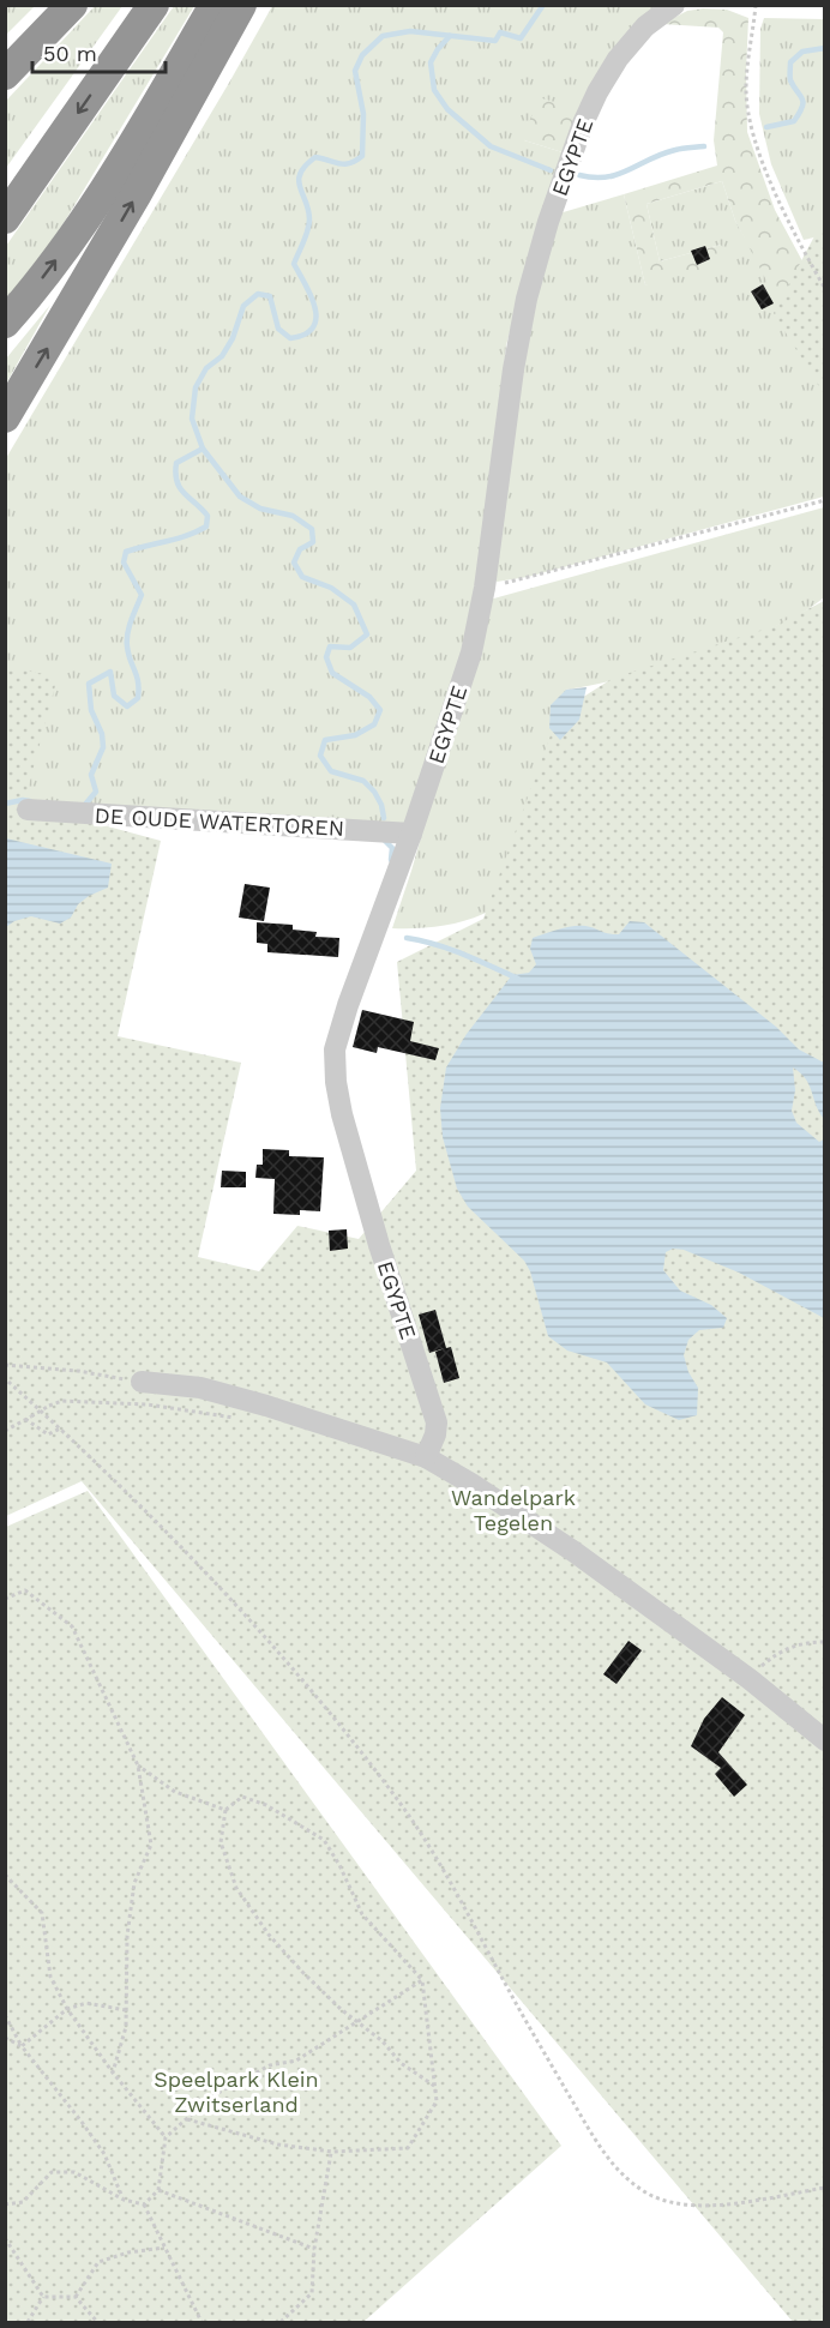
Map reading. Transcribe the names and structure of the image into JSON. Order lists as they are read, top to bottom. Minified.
{"streets":{"street":["EGYPTE","DE OUDE WATERTOREN"]},"crossings":[["EGYPTE","DE OUDE WATERTOREN"]],"parks":["Wandelpark Tegelen","Speelpark Klein Zwitserland"],"scale_bar":"50 m"}
